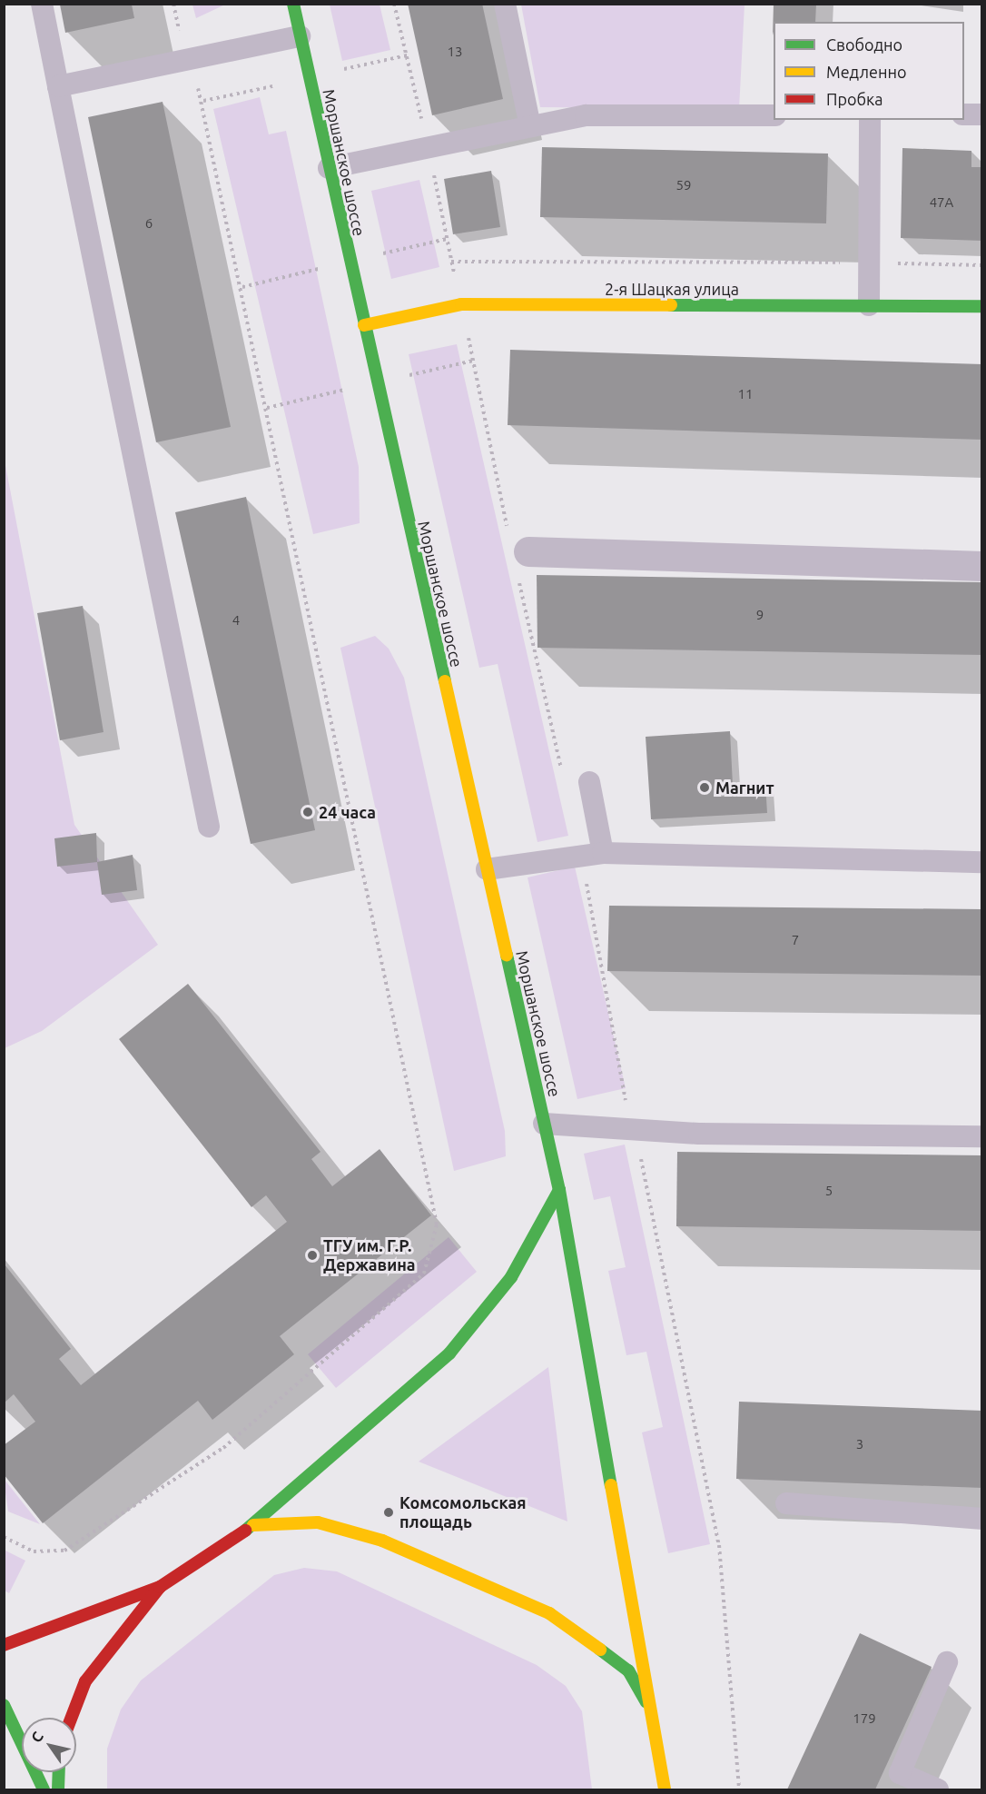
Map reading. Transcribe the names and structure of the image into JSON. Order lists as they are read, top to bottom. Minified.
{"streets":{"main road":["Моршанское шоссе","2-я Шацкая улица"]},"crossings":[["Моршанское шоссе","2-я Шацкая улица"]],"places":["Магнит","24 часа","ТГУ им. Г.Р. Державина","Комсомольская площадь"],"house_numbers":["13","59","47А","6","11","9","4","7","5","3","179"],"legend":["Свободно","Медленно","Пробка"],"north":"top left"}
